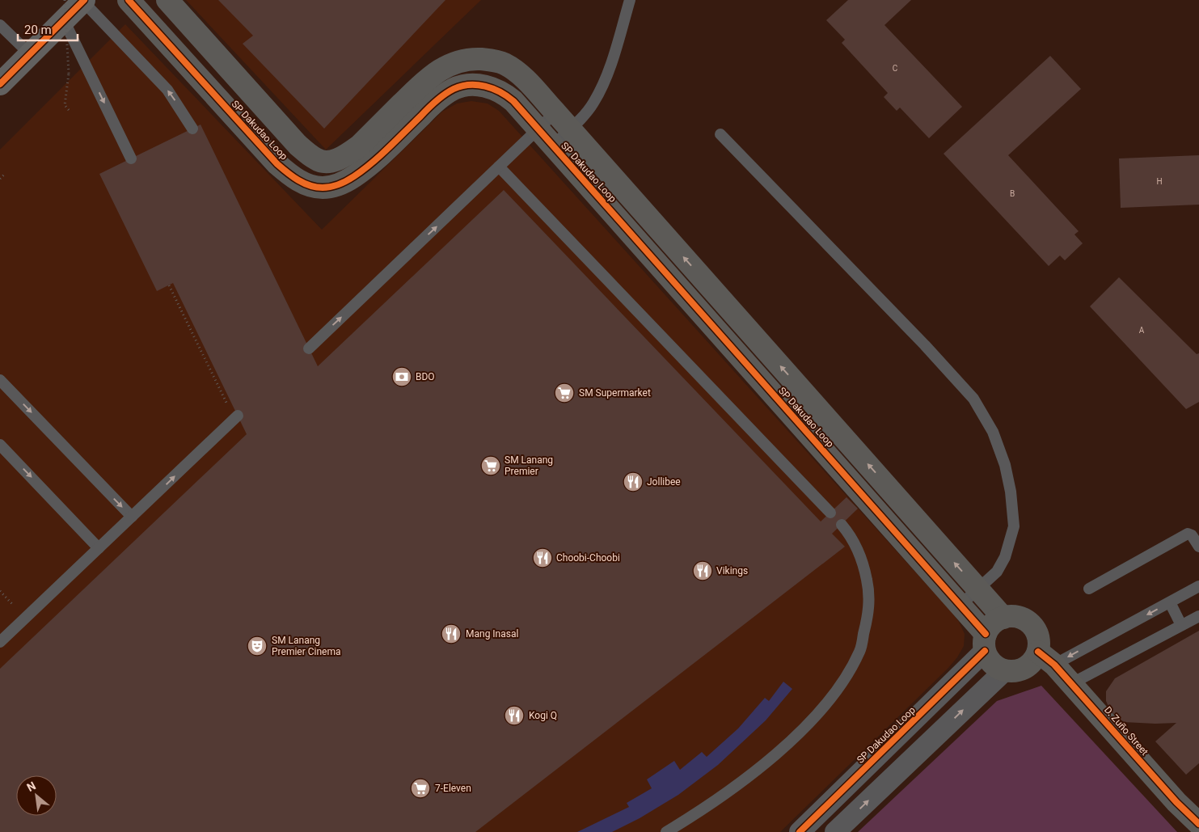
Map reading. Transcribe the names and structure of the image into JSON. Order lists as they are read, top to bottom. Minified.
{"streets":{"street":["SP Dakudao Loop","D. Zuño Street"]},"crossings":[["SP Dakudao Loop","D. Zuño Street"]],"places":{"bank":["BDO"],"supermarket":["SM Supermarket","SM Lanang Premier","7-Eleven"],"restaurant":["Jollibee","Choobi-Choobi","Vikings","Mang Inasal","Kogi Q"],"theatre":["SM Lanang Premier Cinema"]},"house_numbers":["C","H","B","A"],"scale_bar":"20 m","north":"top left"}
